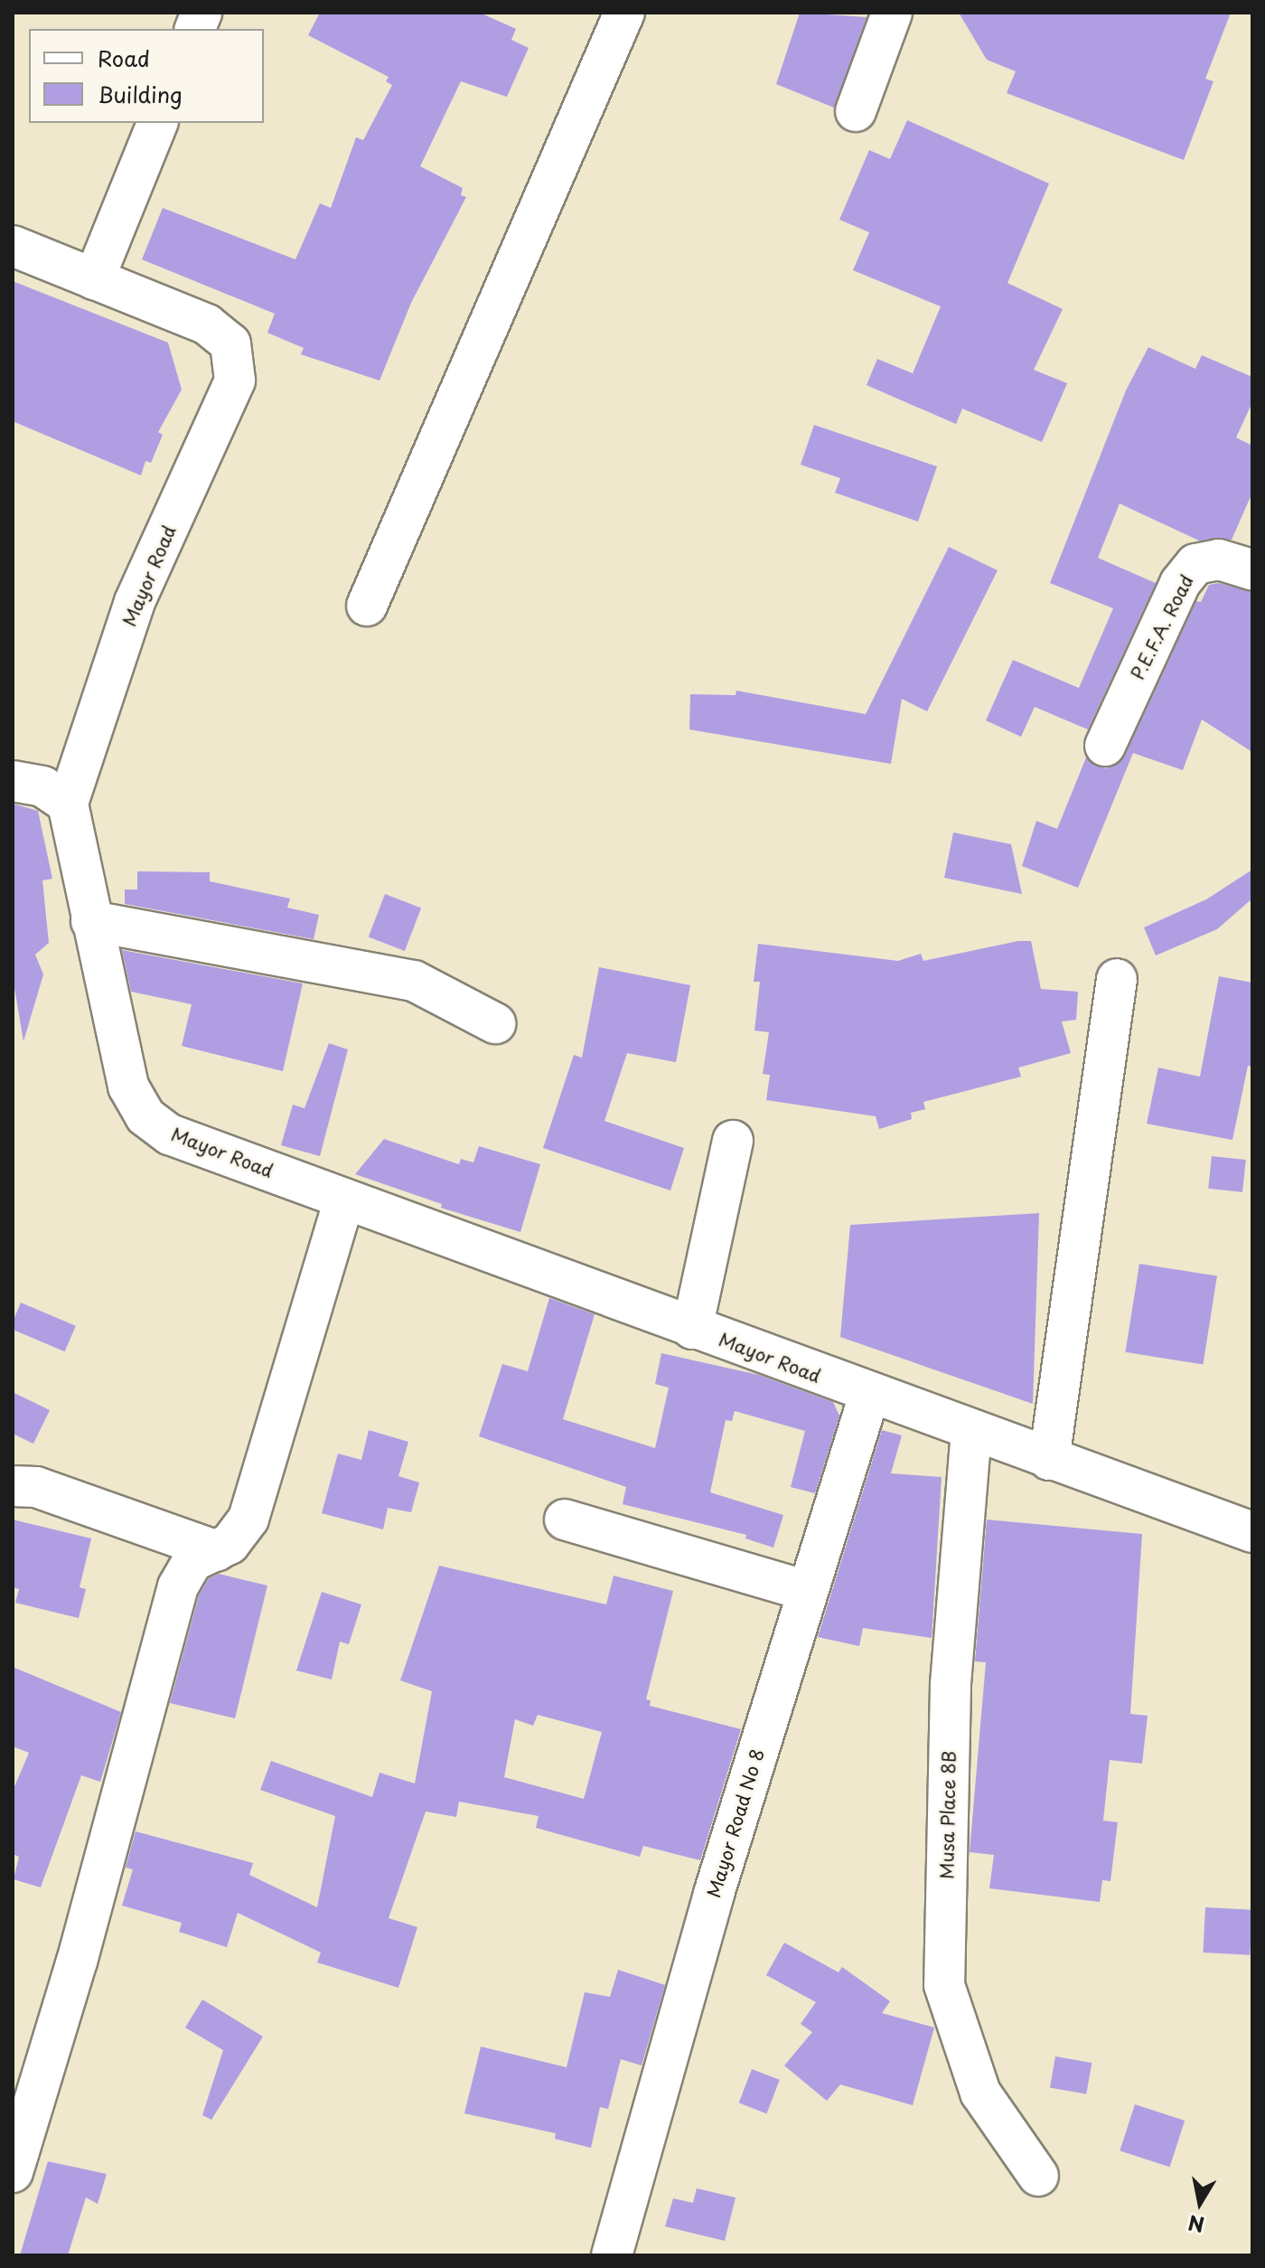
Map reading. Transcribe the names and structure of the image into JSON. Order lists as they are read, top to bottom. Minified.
{"streets":{"street":["Mayor Road","P.E.F.A. Road","Musa Place 8B","Mayor Road No 8"]},"crossings":[["Mayor Road","Musa Place 8B"],["Mayor Road","Mayor Road No 8"]],"legend":["Road","Building"],"north":"bottom"}
